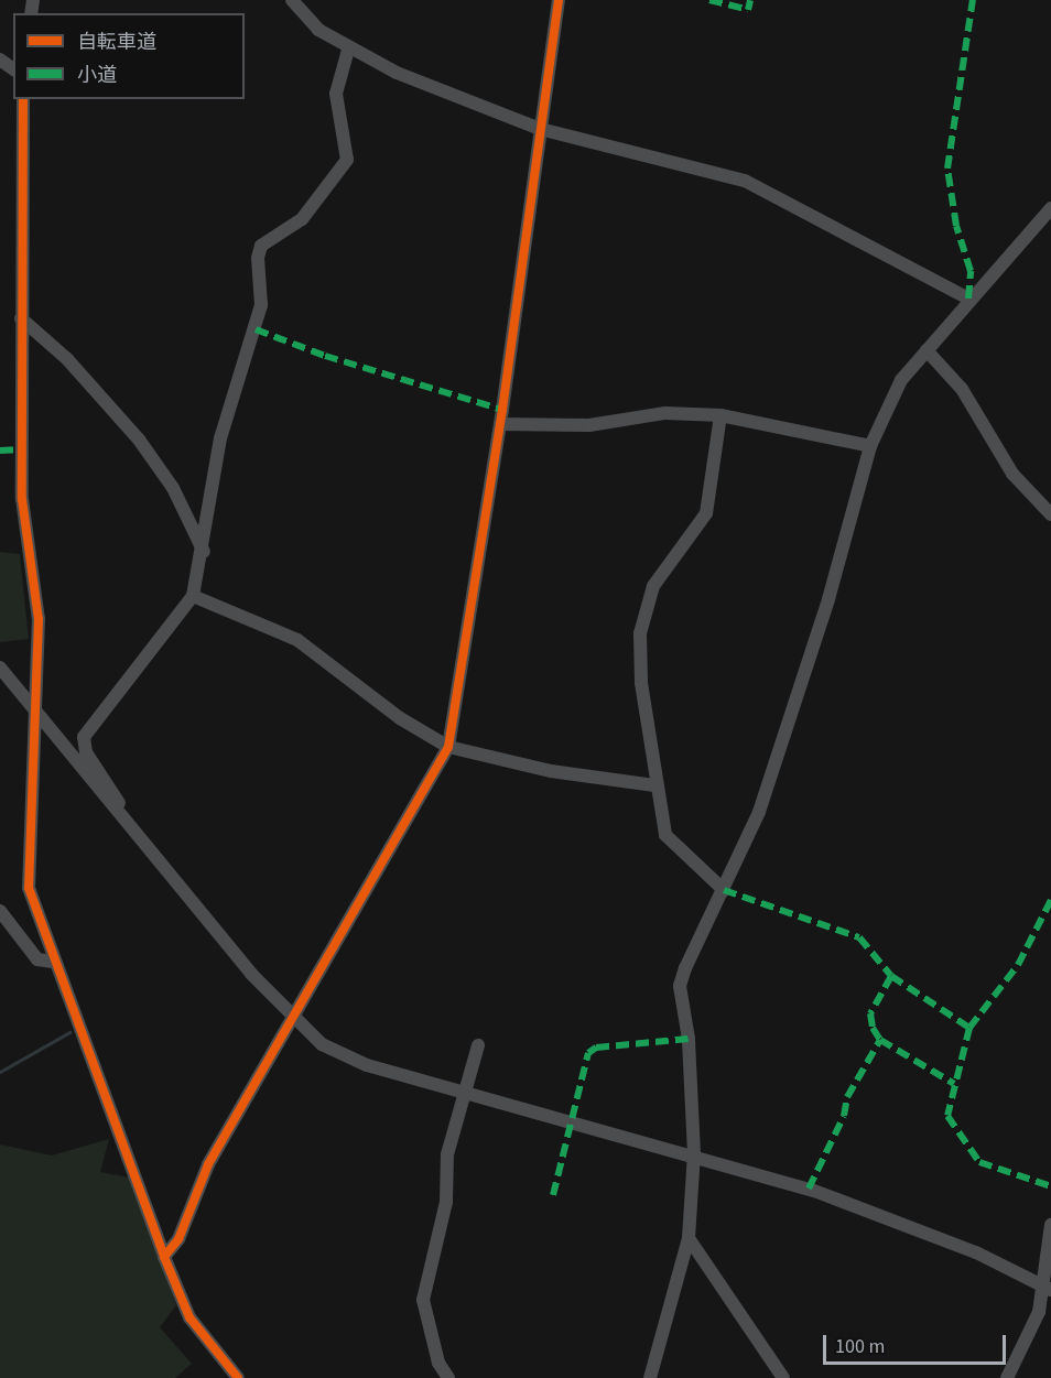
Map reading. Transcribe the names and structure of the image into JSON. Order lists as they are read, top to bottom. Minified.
{"legend":["自転車道","小道"],"scale_bar":"100 m"}
